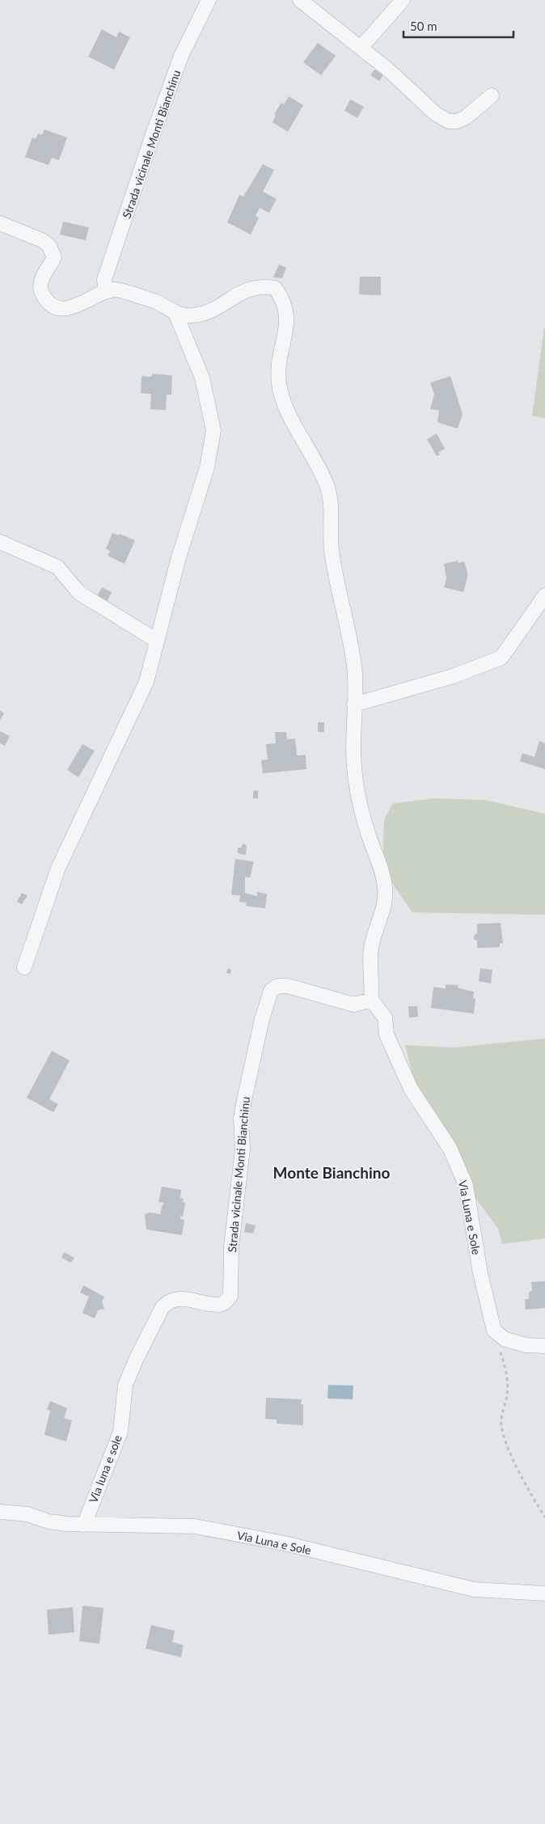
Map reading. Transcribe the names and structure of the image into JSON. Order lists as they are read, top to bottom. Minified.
{"streets":{"street":["Strada vicinale Monti Bianchinu","Via Luna e Sole","Via luna e sole"]},"crossings":[["Strada vicinale Monti Bianchinu","Via Luna e Sole"],["Strada vicinale Monti Bianchinu","Via luna e sole"],["Via Luna e Sole","Via luna e sole"]],"districts":["Monte Bianchino"],"scale_bar":"50 m"}
